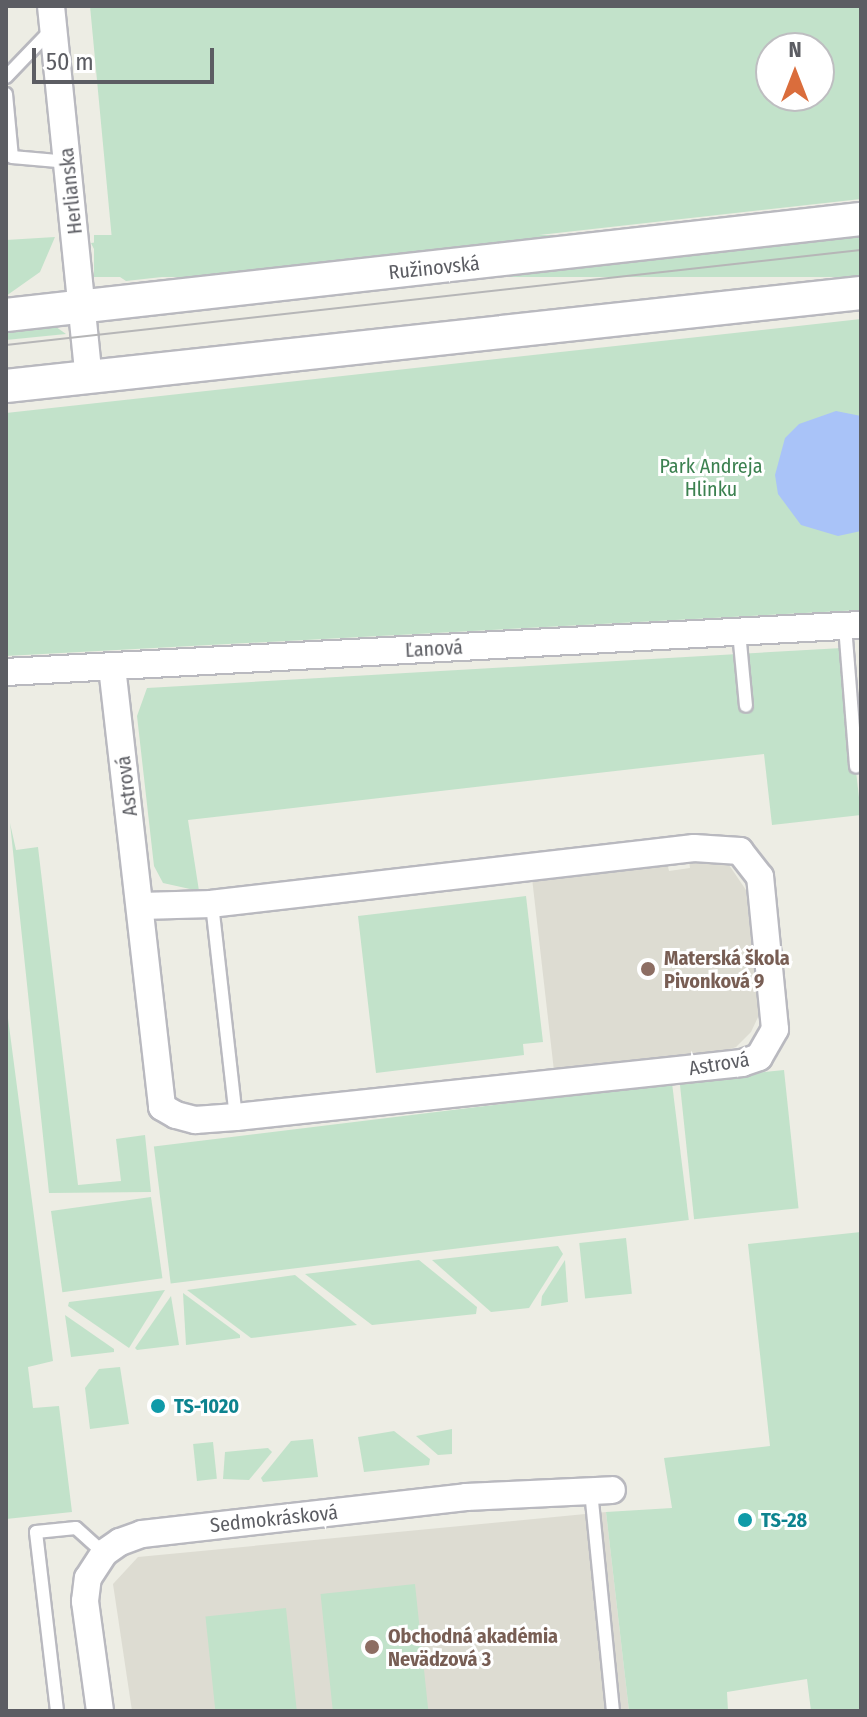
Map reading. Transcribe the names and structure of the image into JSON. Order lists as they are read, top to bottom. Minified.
{"streets":{"street":["Herlianska","Ružinovská","Ľanová","Astrová","Sedmokrásková"]},"crossings":[["Herlianska","Ružinovská"],["Ľanová","Astrová"]],"parks":["Park Andreja Hlinku"],"places":["Materská škola Pivonková 9","TS-1020","TS-28","Obchodná akadémia Nevädzová 3"],"scale_bar":"50 m","north":"top"}
